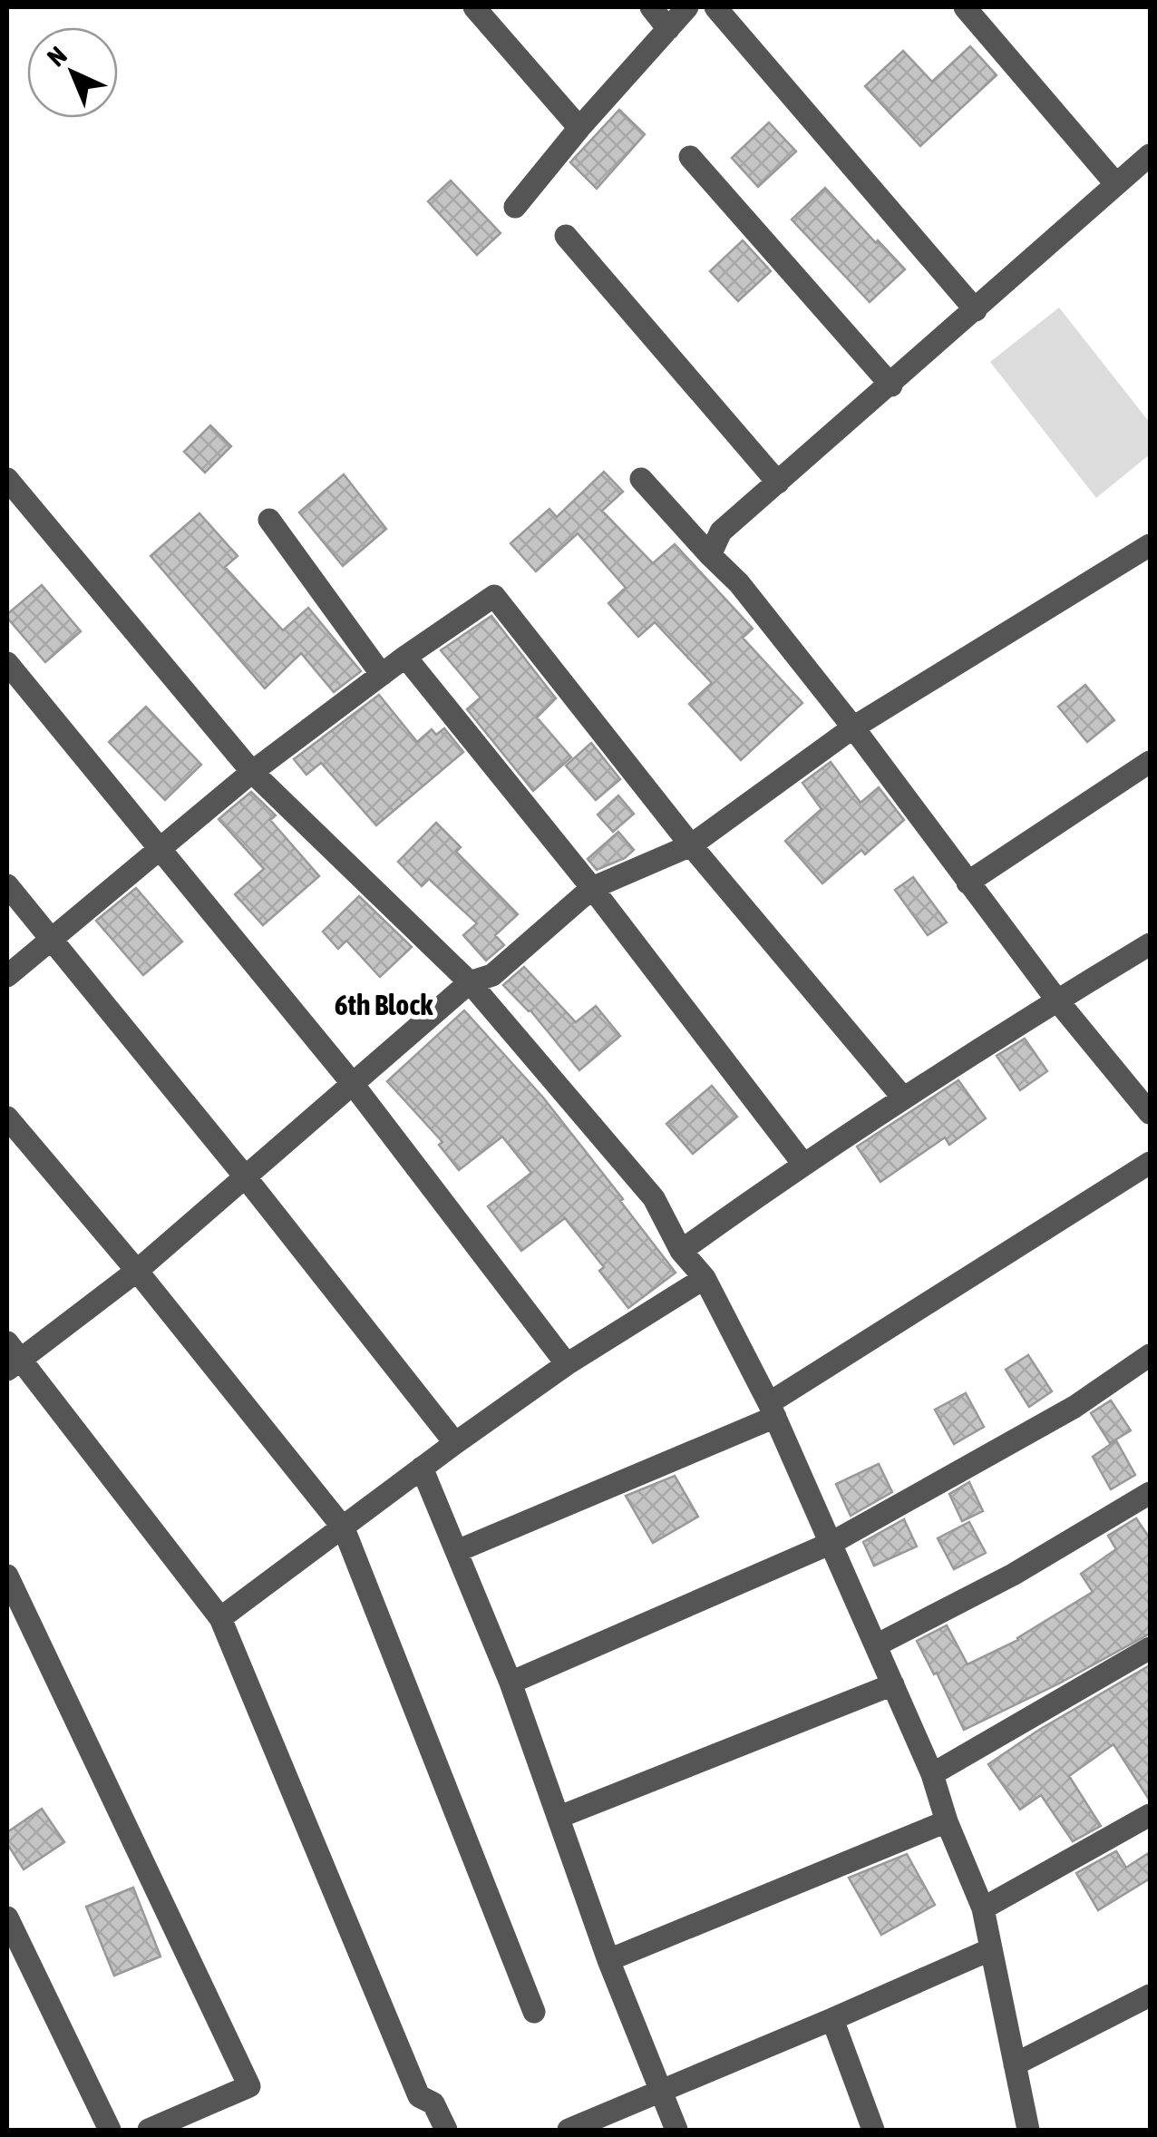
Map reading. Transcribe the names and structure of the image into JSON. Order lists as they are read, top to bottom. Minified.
{"districts":["6th Block"],"north":"top left"}
